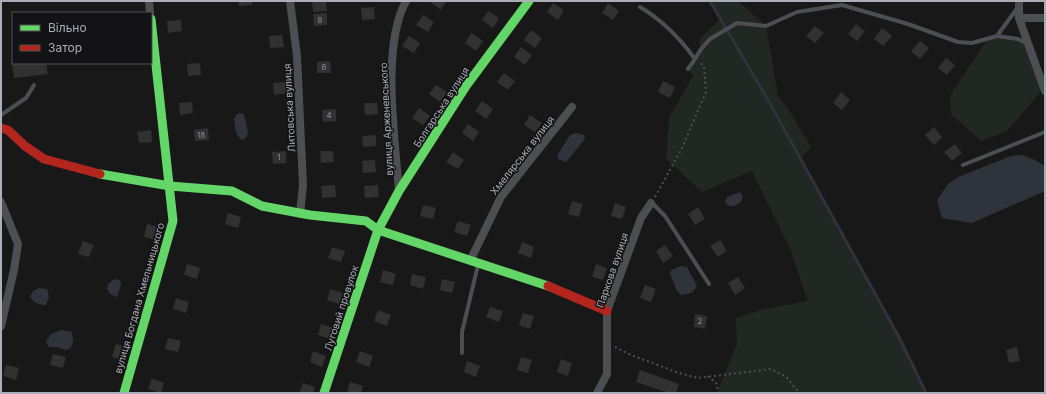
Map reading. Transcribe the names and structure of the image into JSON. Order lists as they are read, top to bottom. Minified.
{"streets":{"street":["Болгарська вулиця","Литовська вулиця","вулиця Арженевського","Хмелярська вулиця","Паркова вулиця","вулиця Богдана Хмельницького","Луговий провулок"]},"crossings":[["Болгарська вулиця","вулиця Арженевського"],["Болгарська вулиця","Луговий провулок"]],"house_numbers":["8","6","4","18","1","2"],"legend":["Вільно","Затор"]}
